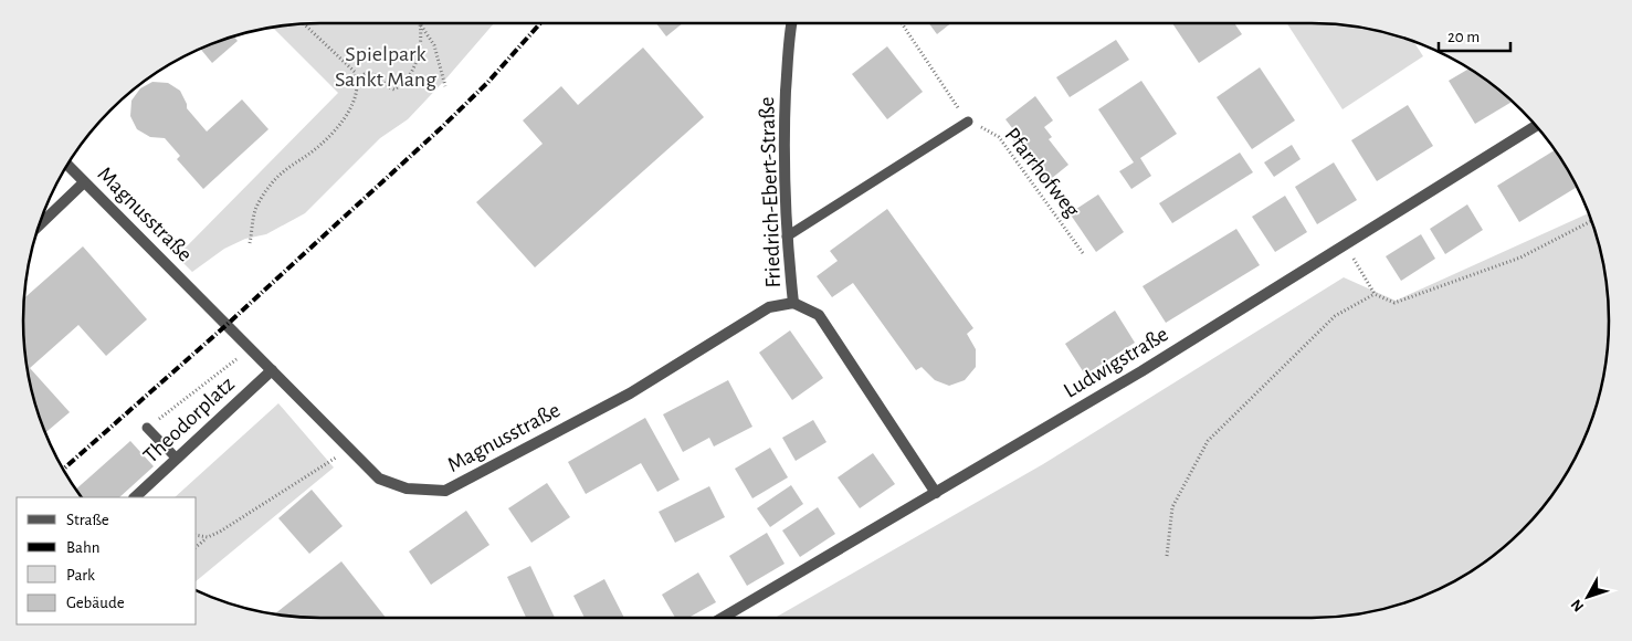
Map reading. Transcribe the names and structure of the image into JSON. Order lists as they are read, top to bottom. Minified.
{"streets":{"street":["Friedrich-Ebert-Straße","Magnusstraße","Ludwigstraße","Theodorplatz"],"path":["Pfarrhofweg"]},"crossings":[["Friedrich-Ebert-Straße","Magnusstraße"],["Magnusstraße","Theodorplatz"]],"parks":["Spielpark Sankt Mang"],"legend":["Straße","Bahn","Park","Gebäude"],"scale_bar":"20 m","north":"bottom left"}
